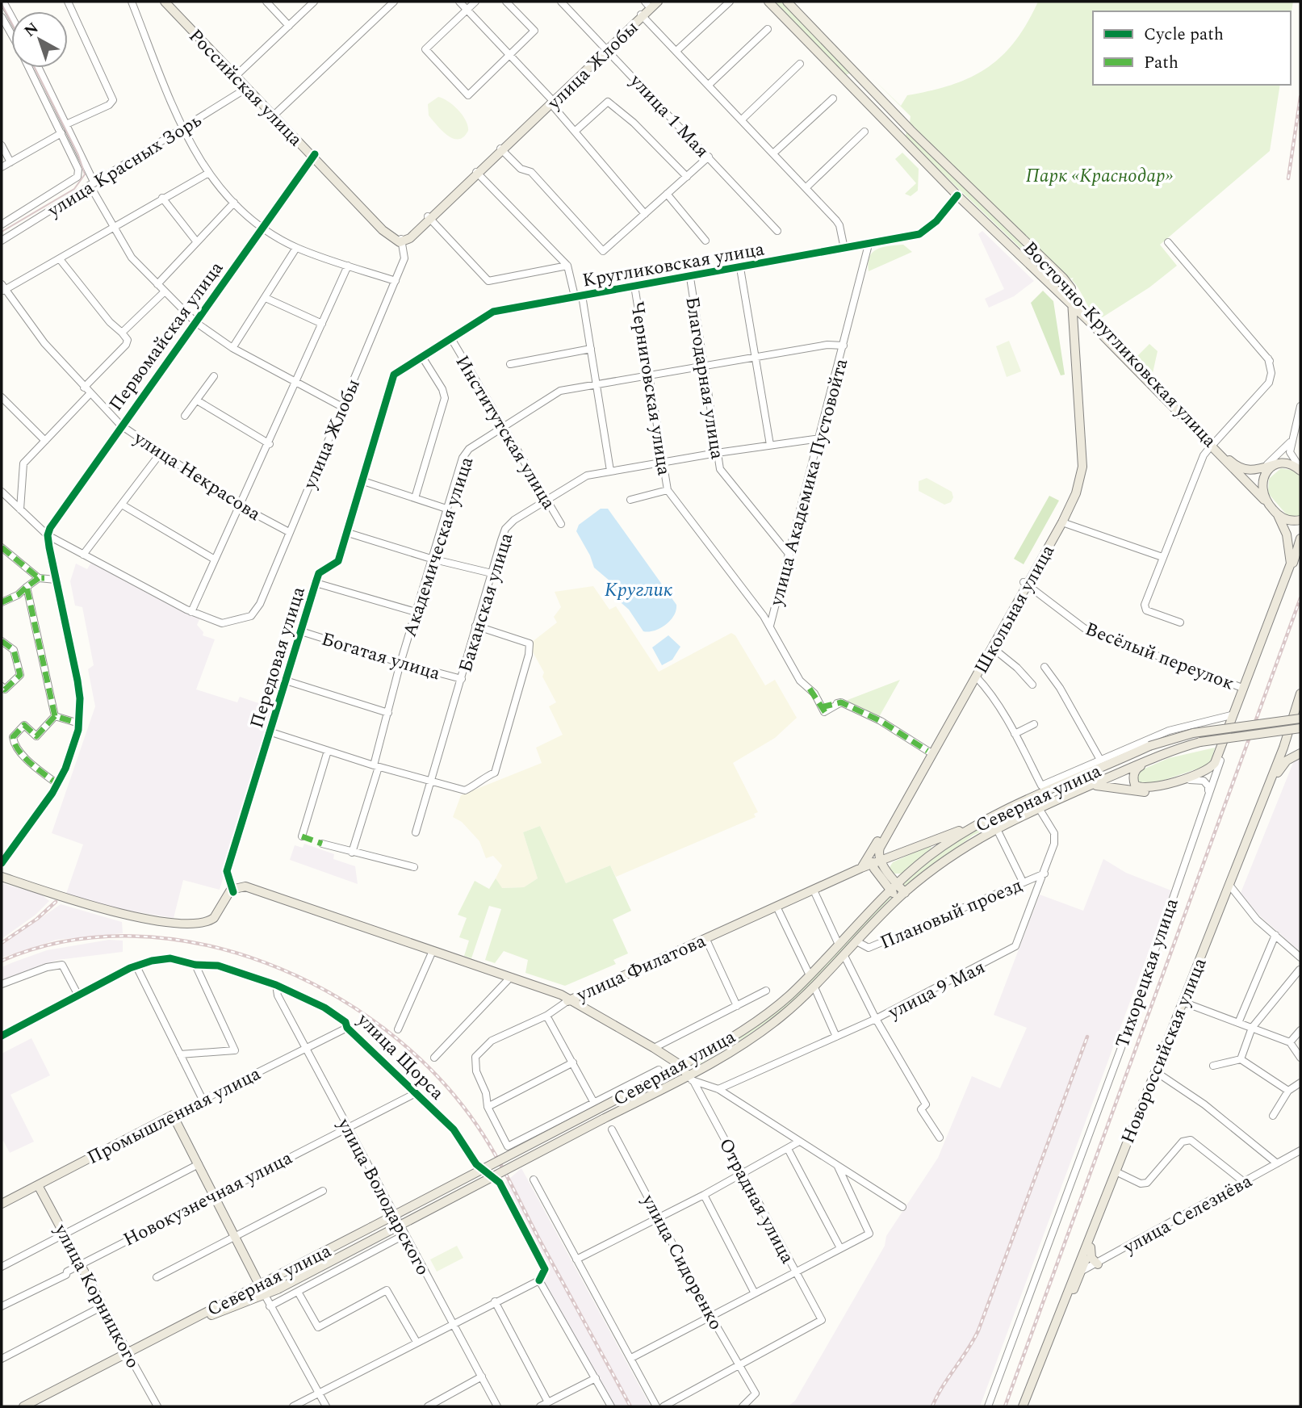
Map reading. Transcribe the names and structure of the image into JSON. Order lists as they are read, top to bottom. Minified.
{"streets":{"main road":["улица Жлобы","Российская улица","Восточно-Кругликовская улица","Школьная улица","Северная улица","улица Филатова","Тихорецкая улица","Новороссийская улица","Промышленная улица","улица Корницкого"],"street":["улица 1 Мая","улица Красных Зорь","Кругликовская улица","Первомайская улица","Благодарная улица","Черниговская улица","Институтская улица","улица Некрасова","улица Академика Пустовойта","Академическая улица","Баканская улица","Богатая улица","Весёлый переулок","Передовая улица","Плановый проезд","улица 9 Мая","улица Щорса","улица Володарского","Новокузнечная улица","Отрадная улица","улица Селезнёва","улица Сидоренко"]},"crossings":[["улица Жлобы","Российская улица"],["улица Жлобы","улица 1 Мая"],["улица Жлобы","улица Некрасова"],["Российская улица","улица Красных Зорь"],["Российская улица","Первомайская улица"],["Кругликовская улица","Восточно-Кругликовская улица"],["Кругликовская улица","Благодарная улица"],["Кругликовская улица","Черниговская улица"],["Кругликовская улица","Институтская улица"],["Кругликовская улица","улица Академика Пустовойта"],["Кругликовская улица","Передовая улица"],["Первомайская улица","улица Некрасова"],["Восточно-Кругликовская улица","Школьная улица"],["Благодарная улица","улица Академика Пустовойта"],["Благодарная улица","Академическая улица"],["Благодарная улица","Баканская улица"],["Черниговская улица","улица Академика Пустовойта"],["Черниговская улица","Академическая улица"],["Черниговская улица","Баканская улица"],["Институтская улица","Академическая улица"],["Институтская улица","Баканская улица"],["улица Академика Пустовойта","Академическая улица"],["улица Академика Пустовойта","Баканская улица"],["улица Академика Пустовойта","Школьная улица"],["Академическая улица","Богатая улица"],["Баканская улица","Богатая улица"],["Школьная улица","Весёлый переулок"],["Школьная улица","улица Филатова"],["Богатая улица","Передовая улица"],["Северная улица","Плановый проезд"],["Северная улица","улица 9 Мая"],["Северная улица","Новороссийская улица"],["Северная улица","Отрадная улица"],["Северная улица","улица Корницкого"],["Плановый проезд","улица 9 Мая"],["Новороссийская улица","улица Селезнёва"],["улица Щорса","Промышленная улица"],["улица Щорса","улица Володарского"],["улица Щорса","Новокузнечная улица"],["Промышленная улица","улица Володарского"],["Промышленная улица","улица Корницкого"],["улица Володарского","Новокузнечная улица"],["Новокузнечная улица","улица Корницкого"],["Отрадная улица","улица Сидоренко"]],"water":["Круглик"],"parks":["Парк «Краснодар»"],"legend":["Cycle path","Path"],"north":"top left"}
